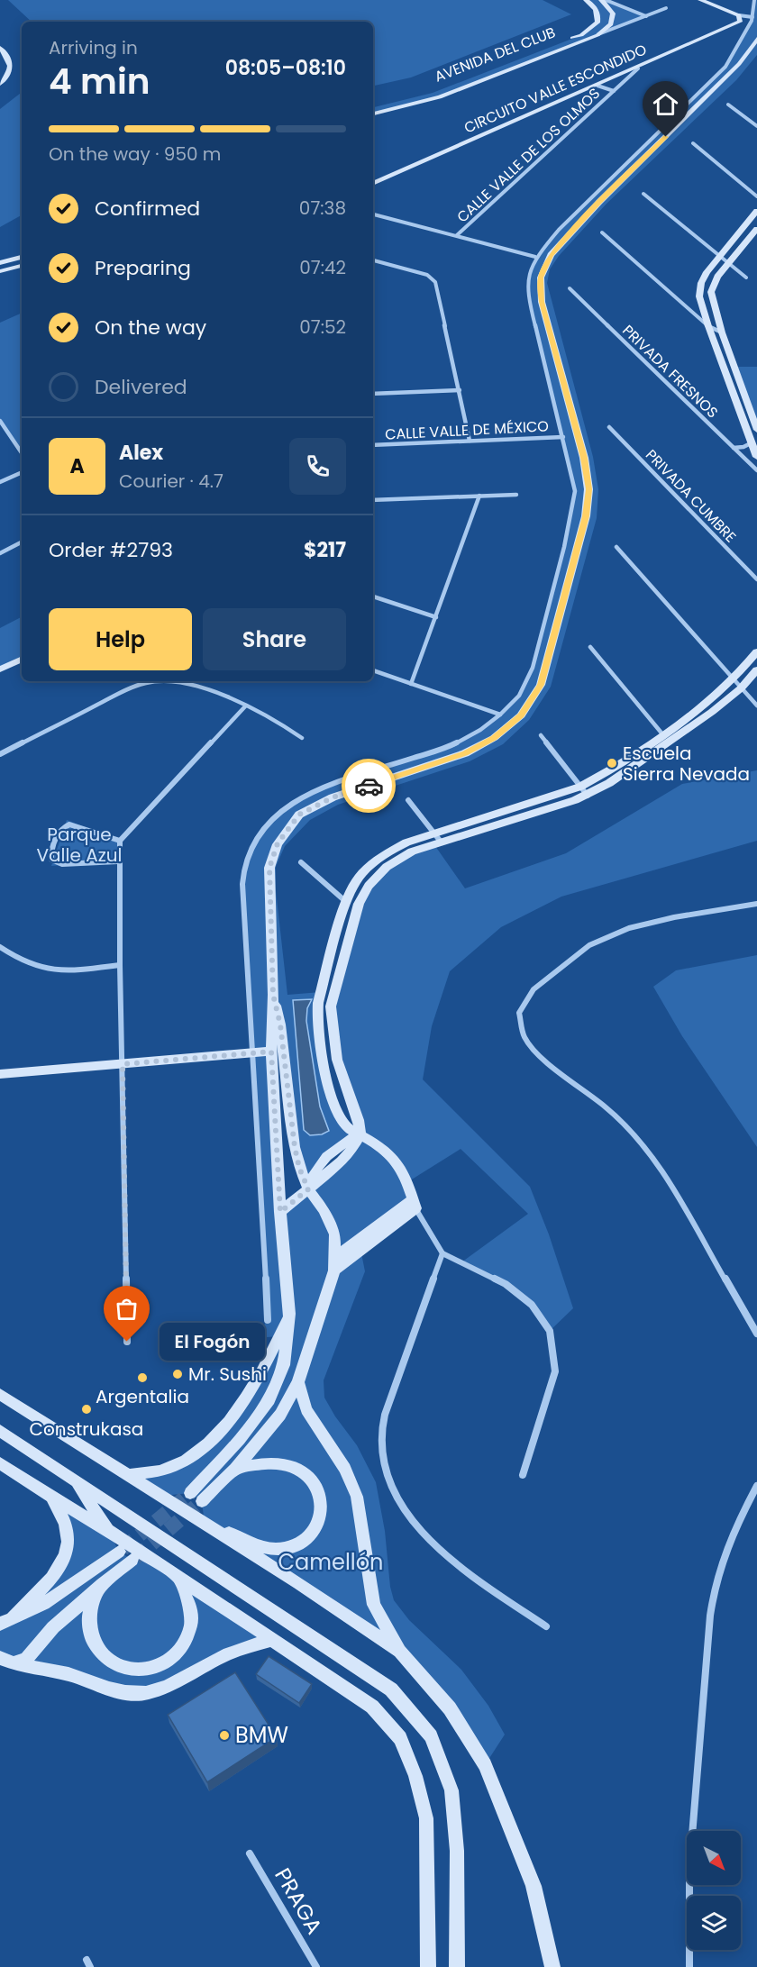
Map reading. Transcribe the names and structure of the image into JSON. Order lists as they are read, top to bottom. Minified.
{"streets":{"street":["AVENIDA DEL CLUB","CIRCUITO VALLE ESCONDIDO","CALLE VALLE DE LOS OLMOS","PRIVADA FRESNOS","CALLE VALLE DE MÉXICO","PRIVADA CUMBRE","PRAGA"]},"crossings":[["CIRCUITO VALLE ESCONDIDO","CALLE VALLE DE LOS OLMOS"]],"parks":["Parque Valle Azul","Camellón"],"places":["Escuela Sierra Nevada","El Fogón","Mr. Sushi","Argentalia","Construkasa","BMW"],"north":"bottom right","page":{"heading":["4 min","Arriving in","08:05–08:10"],"panel":["Alex","Courier · 4.7","Order #2793","$217"],"bar":"On the way · 950 m","list":[["Confirmed","07:38"],["Preparing","07:42"],["On the way","07:52"],"Delivered"],"round":"A","buttons":["Help","Share"],"bubble":"El Fogón"}}
